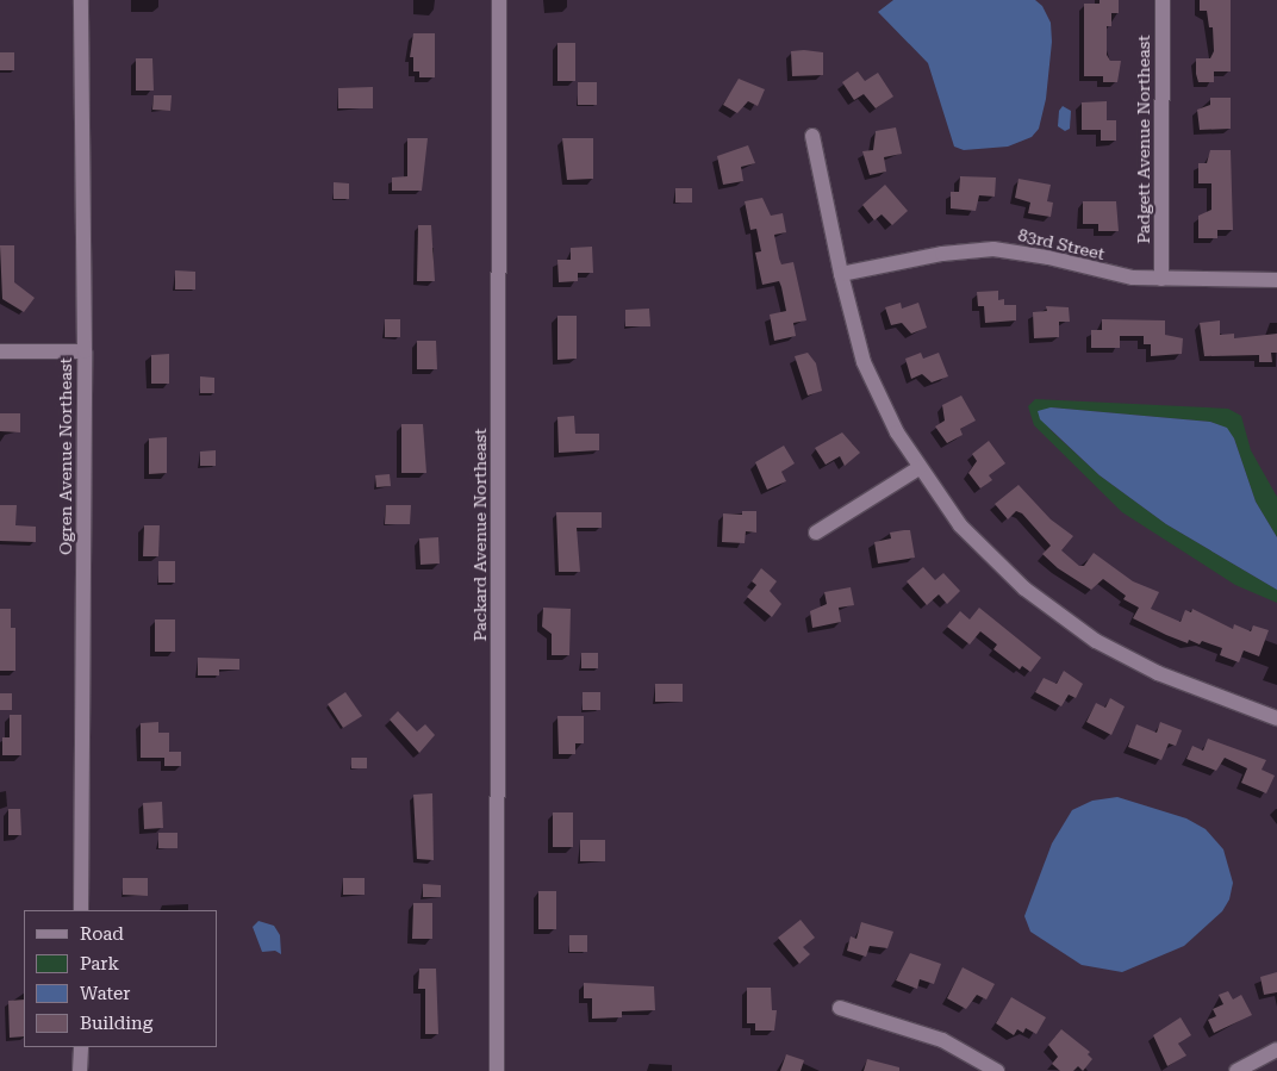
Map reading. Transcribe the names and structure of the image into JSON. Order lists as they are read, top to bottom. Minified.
{"streets":{"street":["Padgett Avenue Northeast","83rd Street","Ogren Avenue Northeast","Packard Avenue Northeast"]},"crossings":[["Padgett Avenue Northeast","83rd Street"]],"legend":["Road","Park","Water","Building"]}
